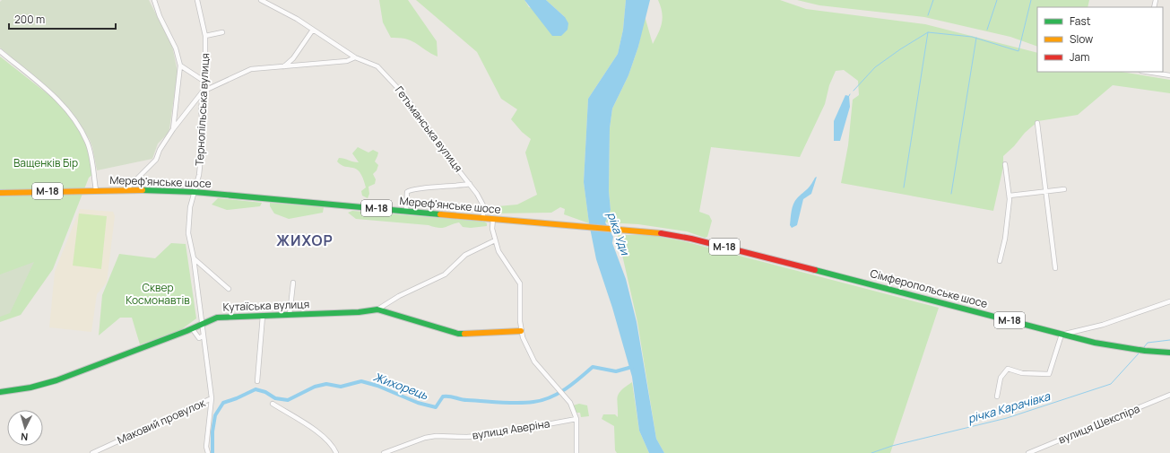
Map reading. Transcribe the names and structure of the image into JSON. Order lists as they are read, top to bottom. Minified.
{"streets":{"main road":["Мереф'янське шосе","М-18","Сімферопольське шосе","Кутаїська вулиця"],"street":["Тернопільська вулиця","Гетьманська вулиця","Маковий провулок","вулиця Шекспіра","вулиця Аверіна"]},"crossings":[["Тернопільська вулиця","Мереф'янське шосе"],["Тернопільська вулиця","Кутаїська вулиця"],["Тернопільська вулиця","Маковий провулок"],["Гетьманська вулиця","Мереф'янське шосе"],["Мереф'янське шосе","Сімферопольське шосе"]],"districts":["ЖИХОР"],"water":["ріка Уди","Жихорець","річка Карачівка"],"parks":["Ващенків Бір","Сквер Космонавтів"],"legend":["Fast","Slow","Jam"],"scale_bar":"200 m","north":"bottom"}
